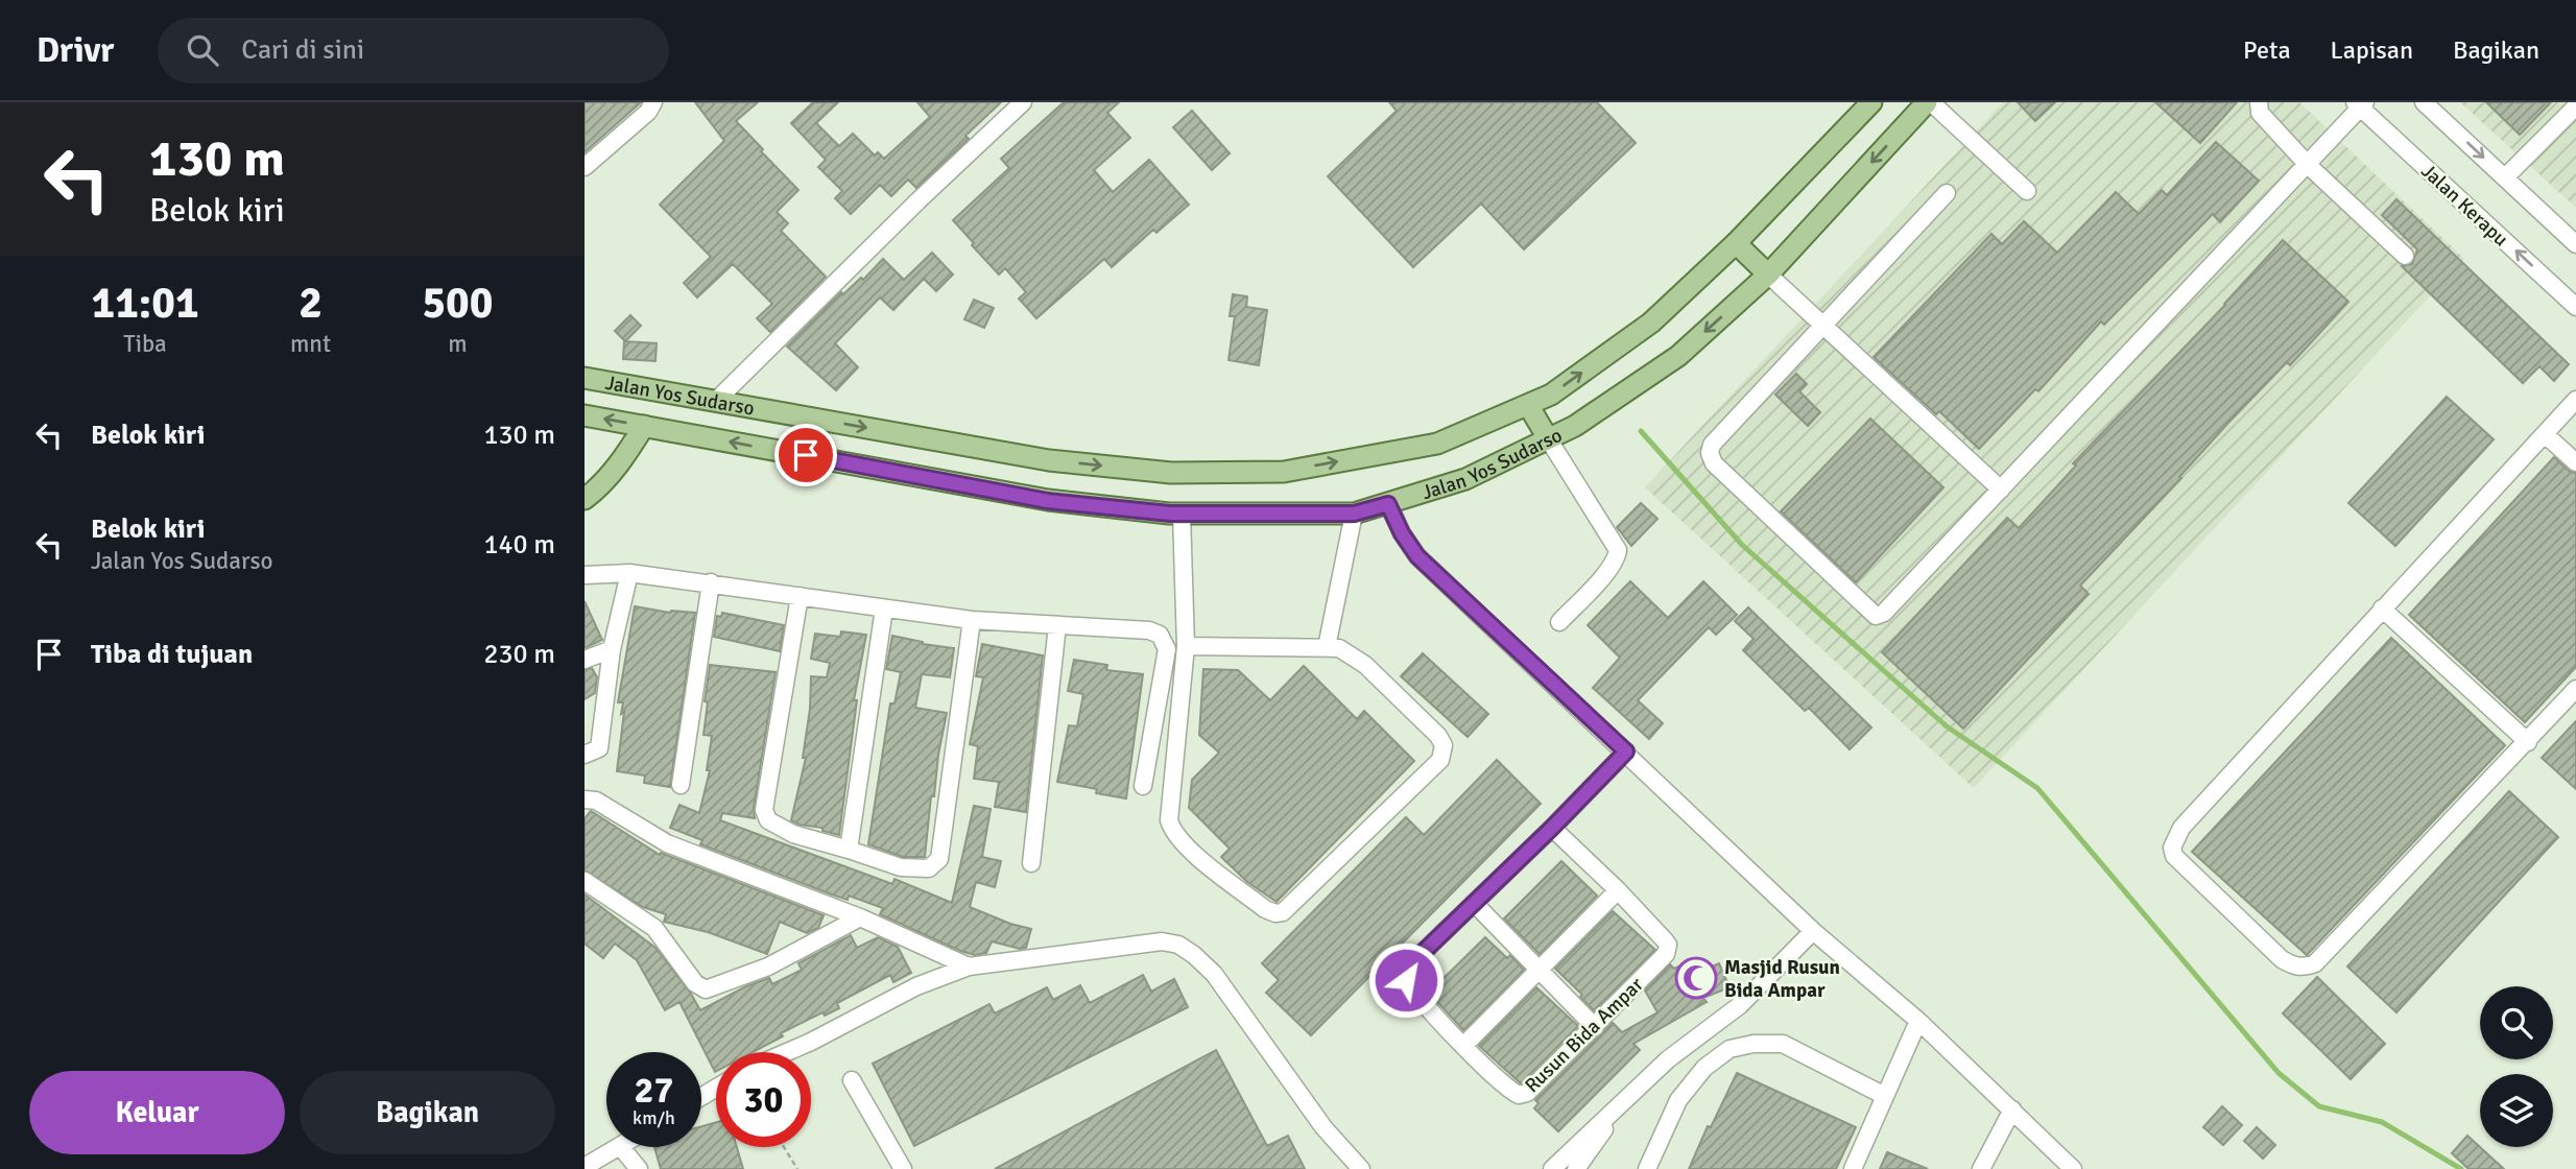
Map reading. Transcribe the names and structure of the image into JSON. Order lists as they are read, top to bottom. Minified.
{"streets":{"main road":["Jalan Yos Sudarso"],"street":["Jalan Kerapu","Rusun Bida Ampar"]},"places":{"mosque":["Masjid Rusun Bida Ampar"]},"page":{"header":"Drivr","search":"Cari di sini","nav":["Peta","Lapisan","Bagikan"],"turn":["130 m","Belok kiri"],"eta":["11:01","Tiba","2","mnt","500","m"],"list":[{"name":"Belok kiri","value":"130 m"},{"name":"Belok kiri","note":"Jalan Yos Sudarso","value":"140 m"},{"name":"Tiba di tujuan","value":"230 m"}],"speed":"27 km/h","limit":"30","buttons":["Keluar","Bagikan"]}}
